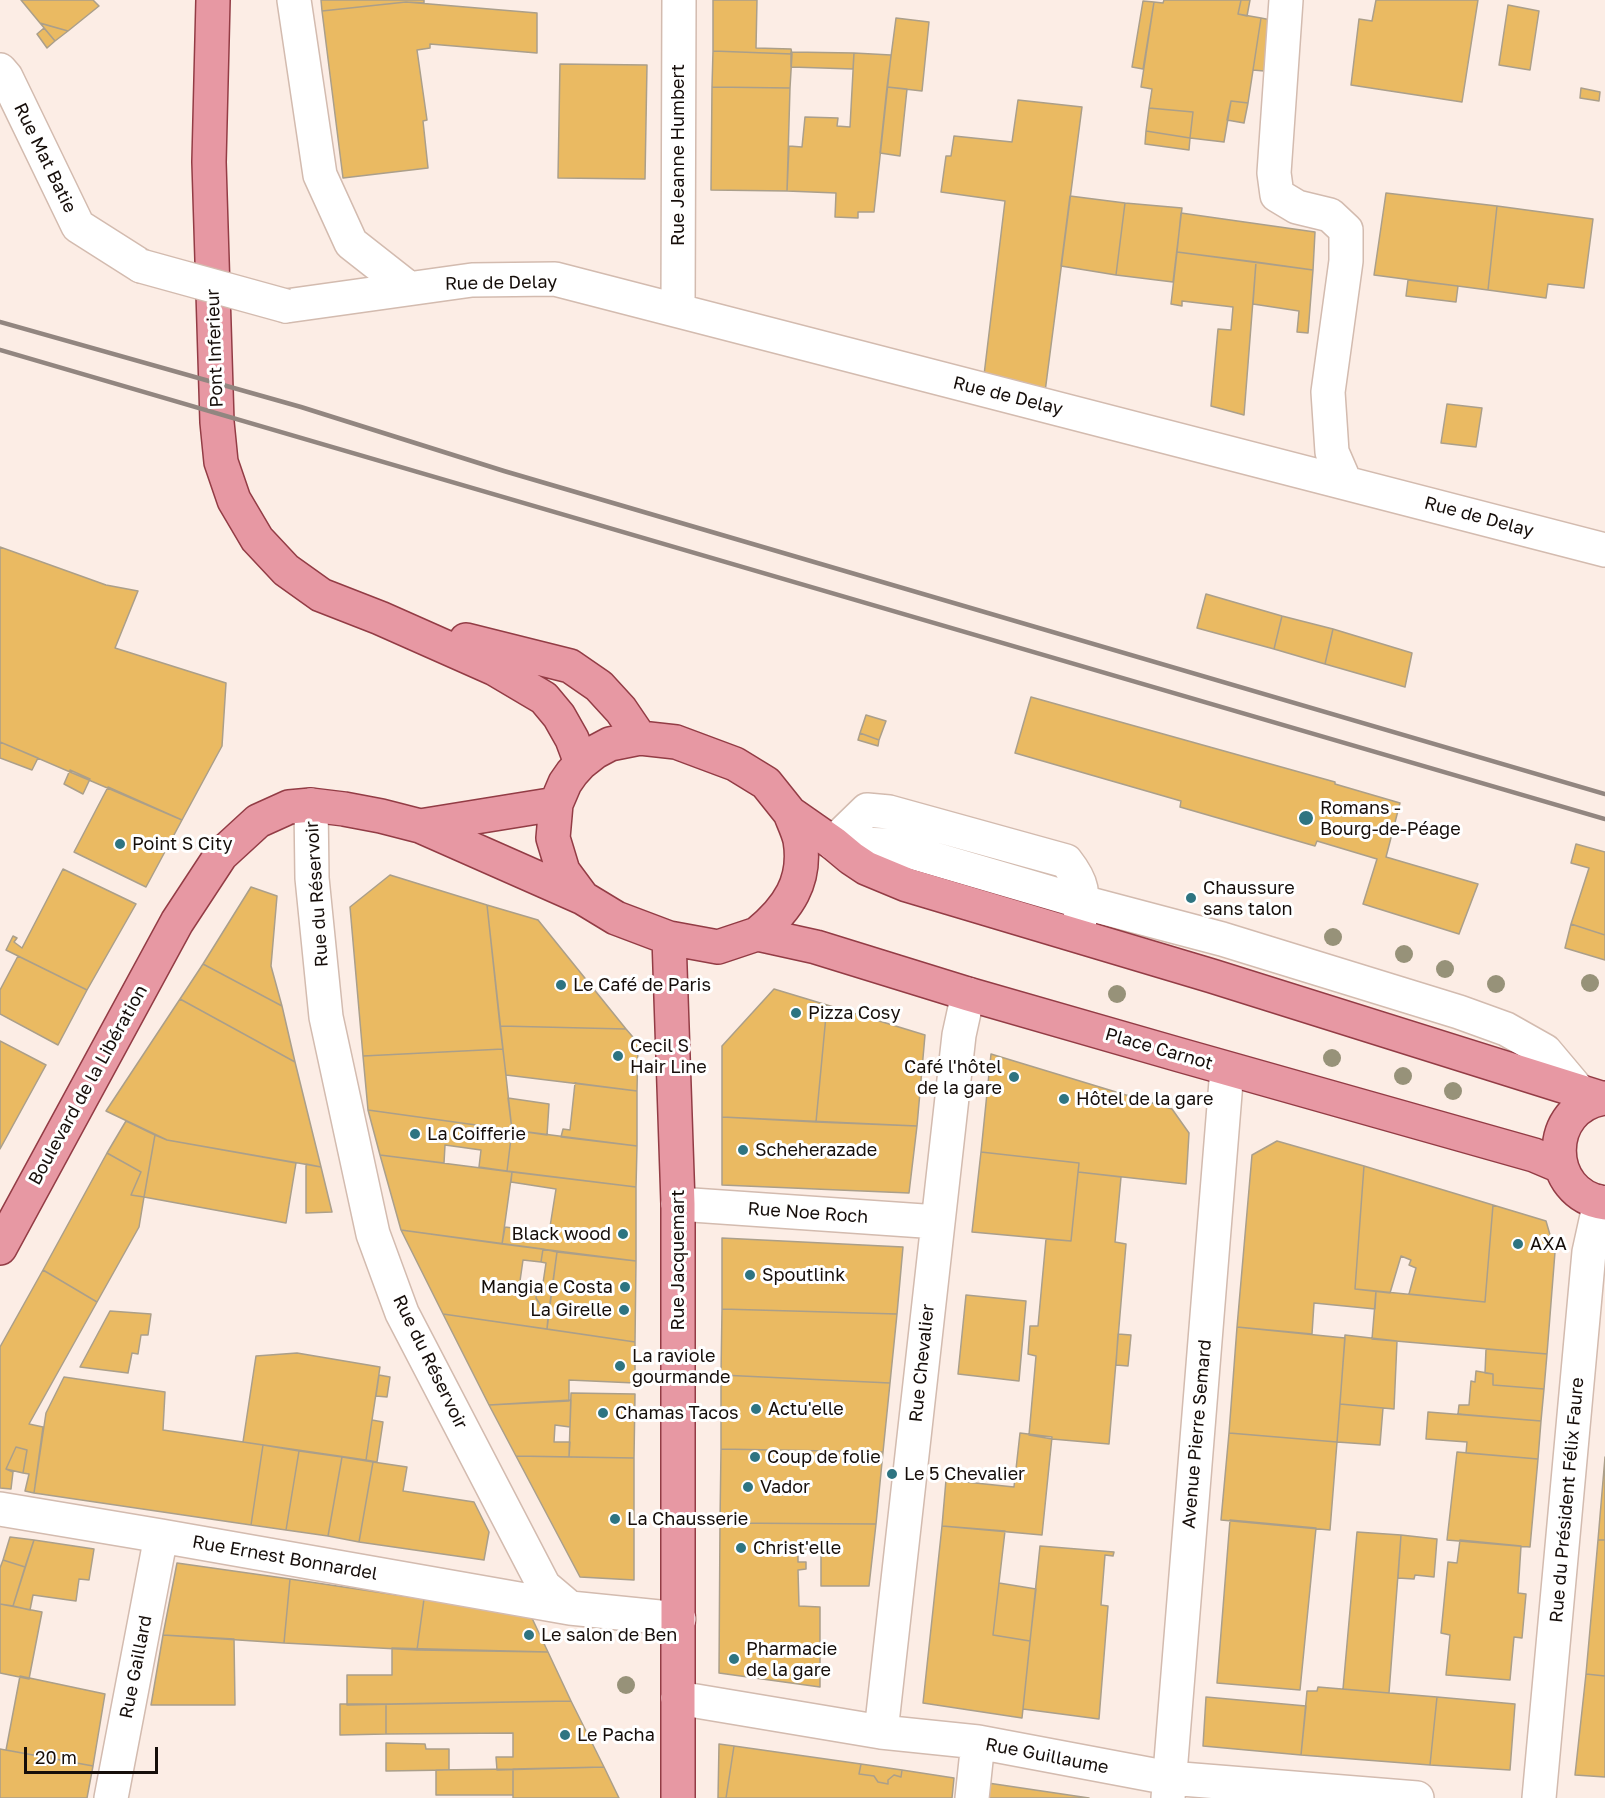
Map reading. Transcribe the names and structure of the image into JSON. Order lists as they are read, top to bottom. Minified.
{"streets":{"main road":["Pont Inferieur","Place Carnot","Boulevard de la Libération","Rue Jacquemart"],"street":["Rue Jeanne Humbert","Rue Mat Batie","Rue de Delay","Rue du Réservoir","Rue Noe Roch","Rue Chevalier","Avenue Pierre Semard","Rue du Président Félix Faure","Rue Ernest Bonnardel","Rue Gaillard","Rue Guillaume"]},"crossings":[["Rue Jeanne Humbert","Rue de Delay"],["Rue Mat Batie","Rue de Delay"],["Pont Inferieur","Place Carnot"],["Rue du Réservoir","Boulevard de la Libération"],["Rue du Réservoir","Rue Ernest Bonnardel"],["Place Carnot","Rue Jacquemart"],["Place Carnot","Rue Chevalier"],["Place Carnot","Avenue Pierre Semard"],["Rue Noe Roch","Rue Jacquemart"],["Rue Noe Roch","Rue Chevalier"],["Rue Jacquemart","Rue Guillaume"],["Rue Chevalier","Rue Guillaume"],["Avenue Pierre Semard","Rue Guillaume"],["Rue Ernest Bonnardel","Rue Gaillard"]],"places":["Romans - Bourg-de-Péage","Point S City","Chaussure sans talon","Le Café de Paris","Pizza Cosy","Cecil S Hair Line","Café l'hôtel de la gare","Hôtel de la gare","La Coifferie","Scheherazade","Black wood","AXA","Spoutlink","Mangia e Costa","La Girelle","La raviole gourmande","Actu'elle","Chamas Tacos","Coup de folie","Le 5 Chevalier","Vador","La Chausserie","Christ'elle","Le salon de Ben","Pharmacie de la gare","Le Pacha"],"scale_bar":"20 m"}
